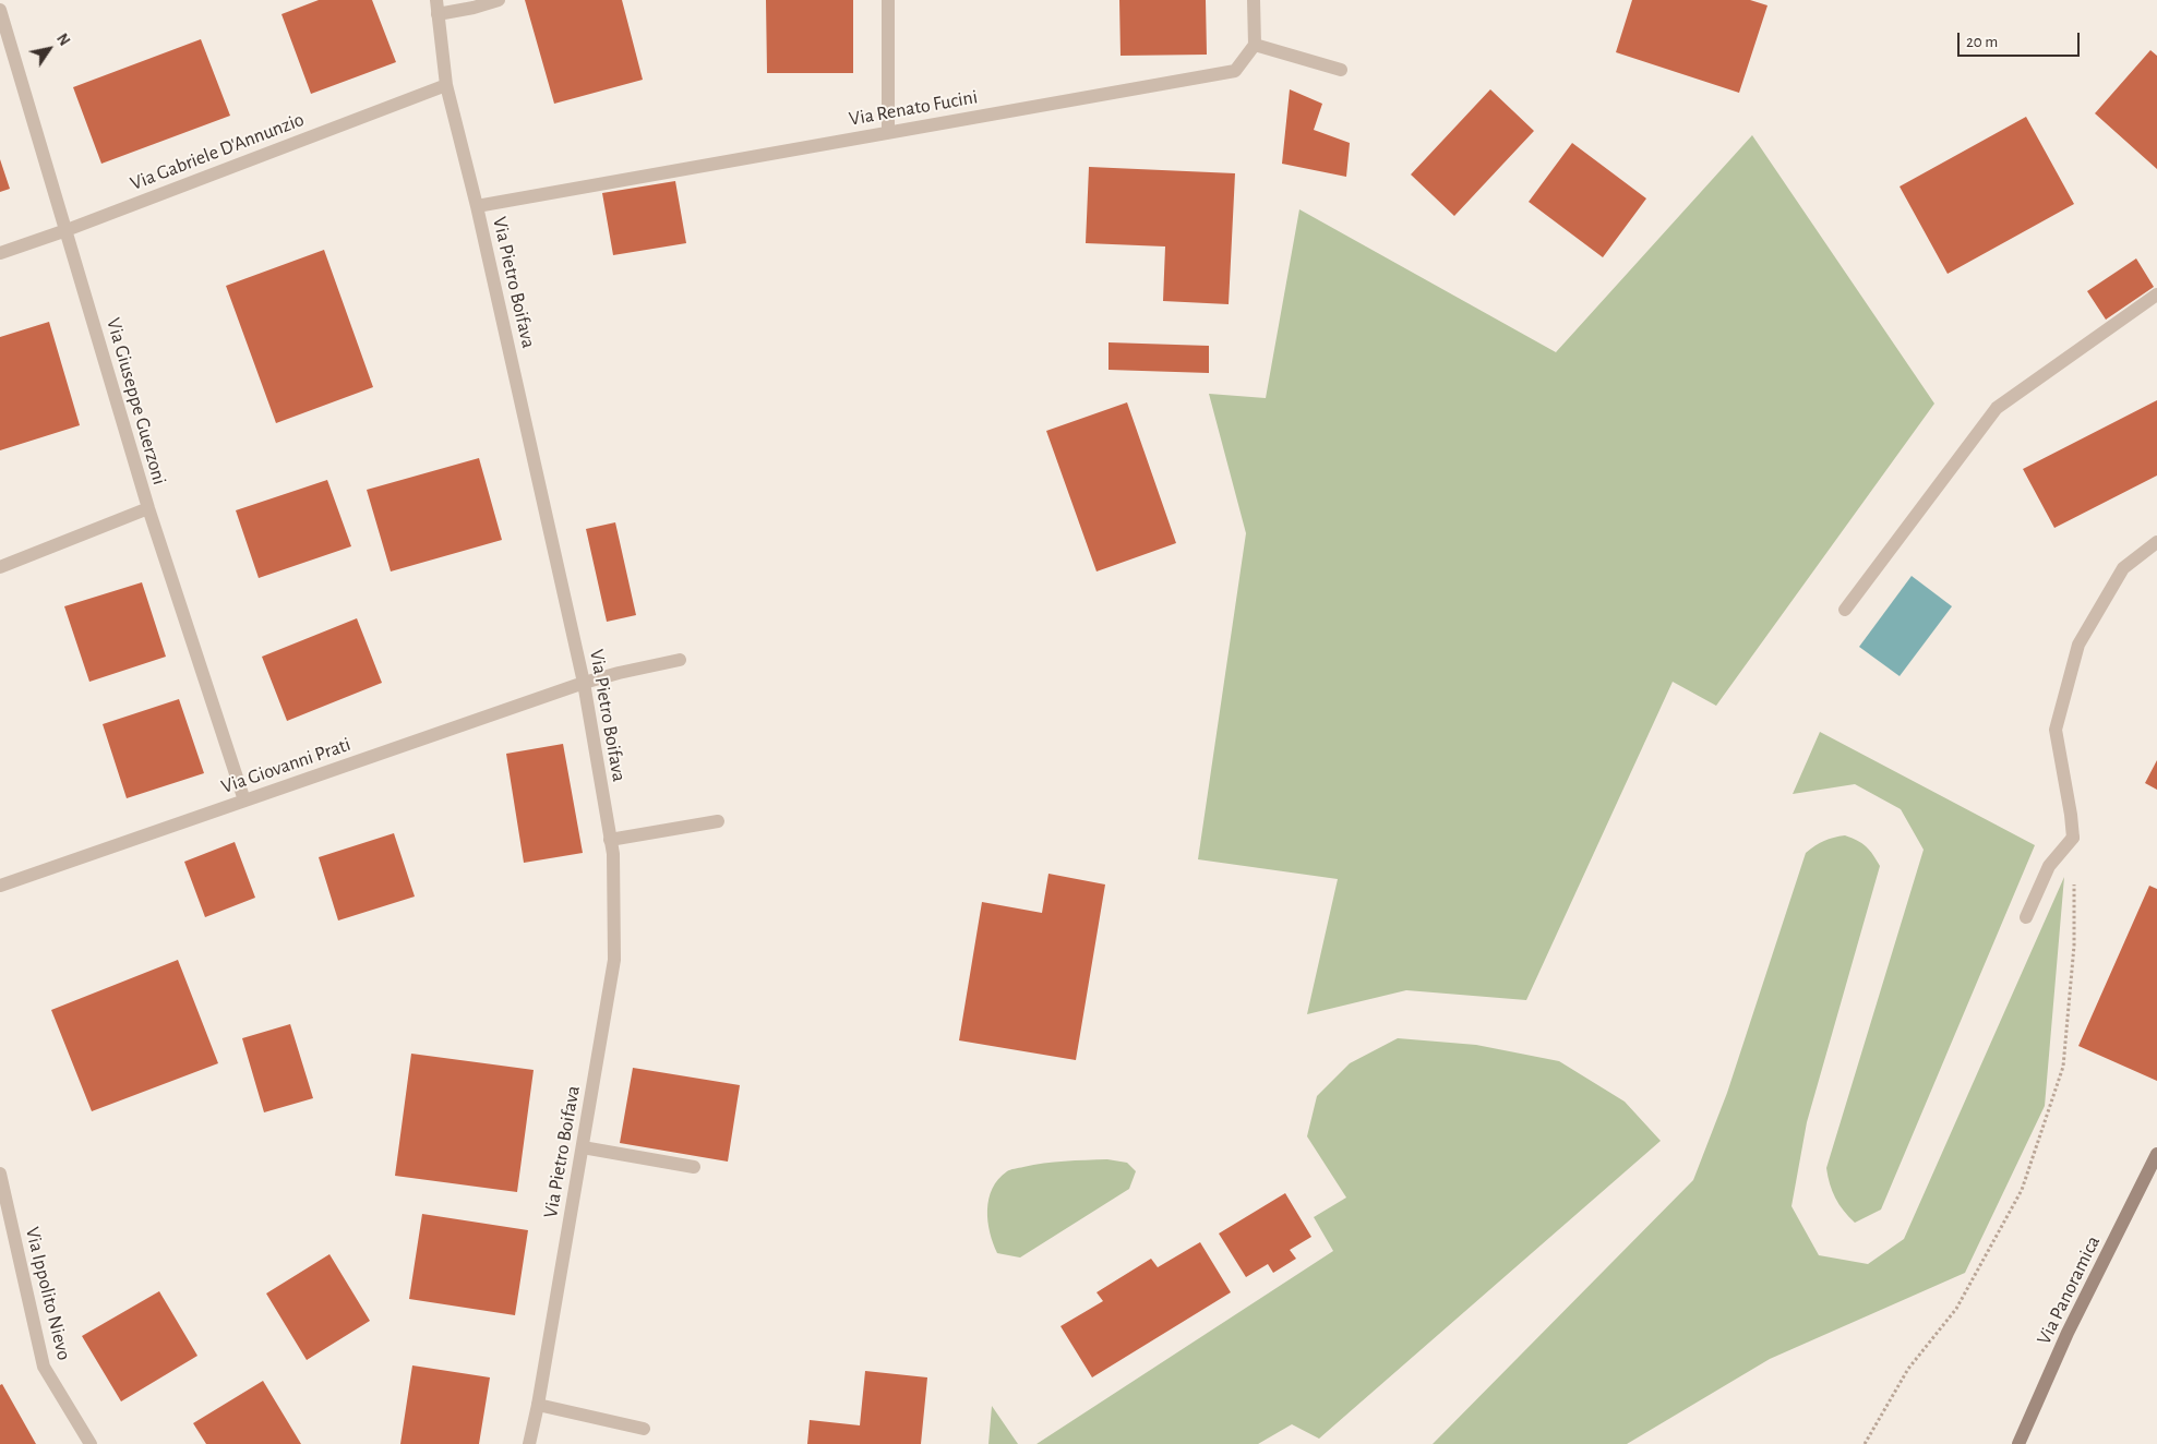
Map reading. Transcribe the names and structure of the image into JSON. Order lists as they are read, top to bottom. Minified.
{"streets":{"street":["Via Renato Fucini","Via Gabriele D'Annunzio","Via Pietro Boifava","Via Giuseppe Guerzoni","Via Giovanni Prati","Via Panoramica","Via Ippolito Nievo"]},"crossings":[["Via Renato Fucini","Via Pietro Boifava"],["Via Gabriele D'Annunzio","Via Pietro Boifava"],["Via Gabriele D'Annunzio","Via Giuseppe Guerzoni"],["Via Pietro Boifava","Via Giovanni Prati"],["Via Giuseppe Guerzoni","Via Giovanni Prati"]],"scale_bar":"20 m","north":"top right"}
